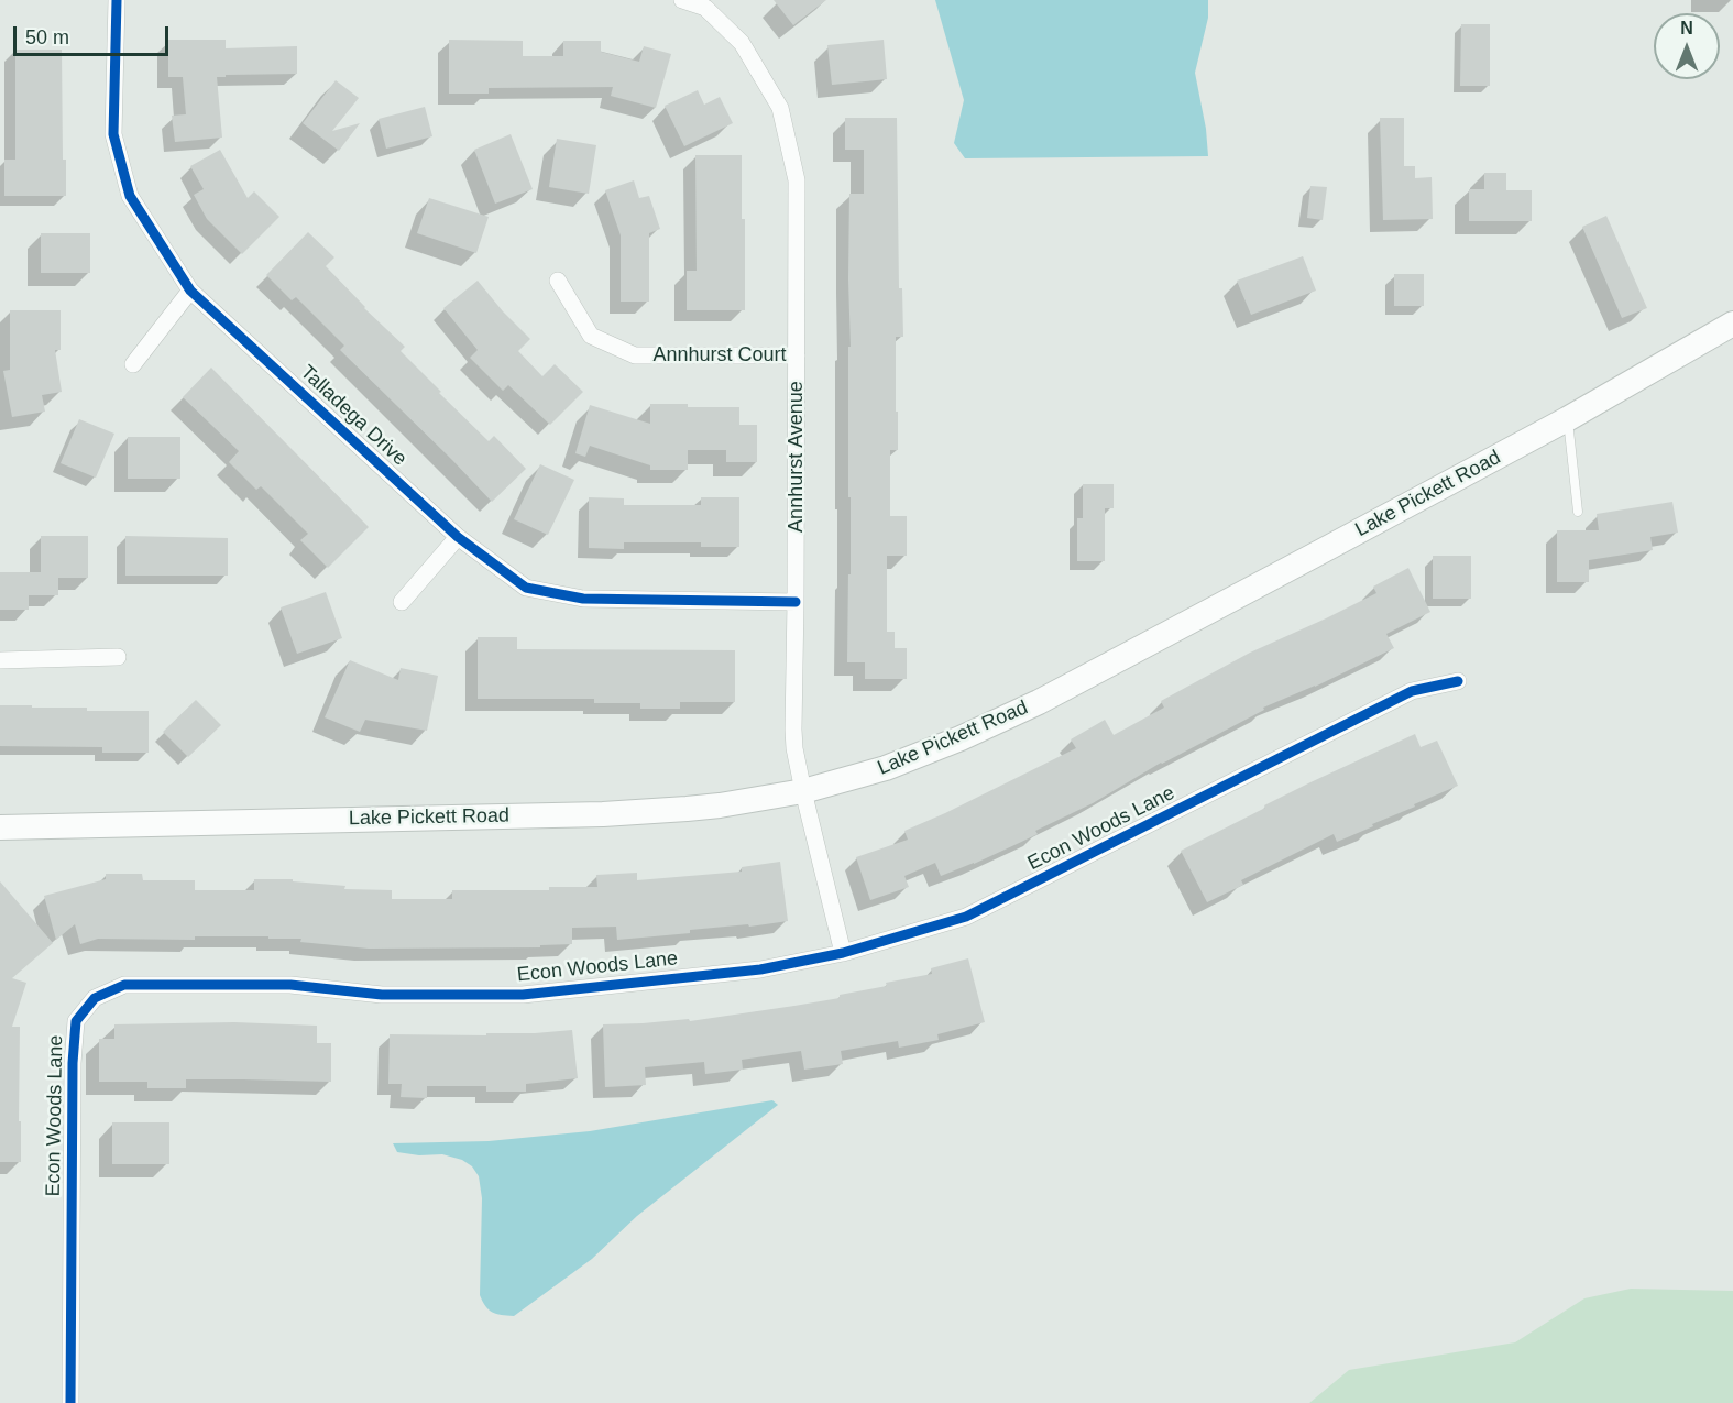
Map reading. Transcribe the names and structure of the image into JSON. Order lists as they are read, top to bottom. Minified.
{"streets":{"main road":["Lake Pickett Road"],"street":["Annhurst Court","Talladega Drive","Annhurst Avenue","Econ Woods Lane"]},"crossings":[["Annhurst Court","Annhurst Avenue"],["Talladega Drive","Annhurst Avenue"],["Annhurst Avenue","Lake Pickett Road"],["Annhurst Avenue","Econ Woods Lane"]],"scale_bar":"50 m","north":"top"}
